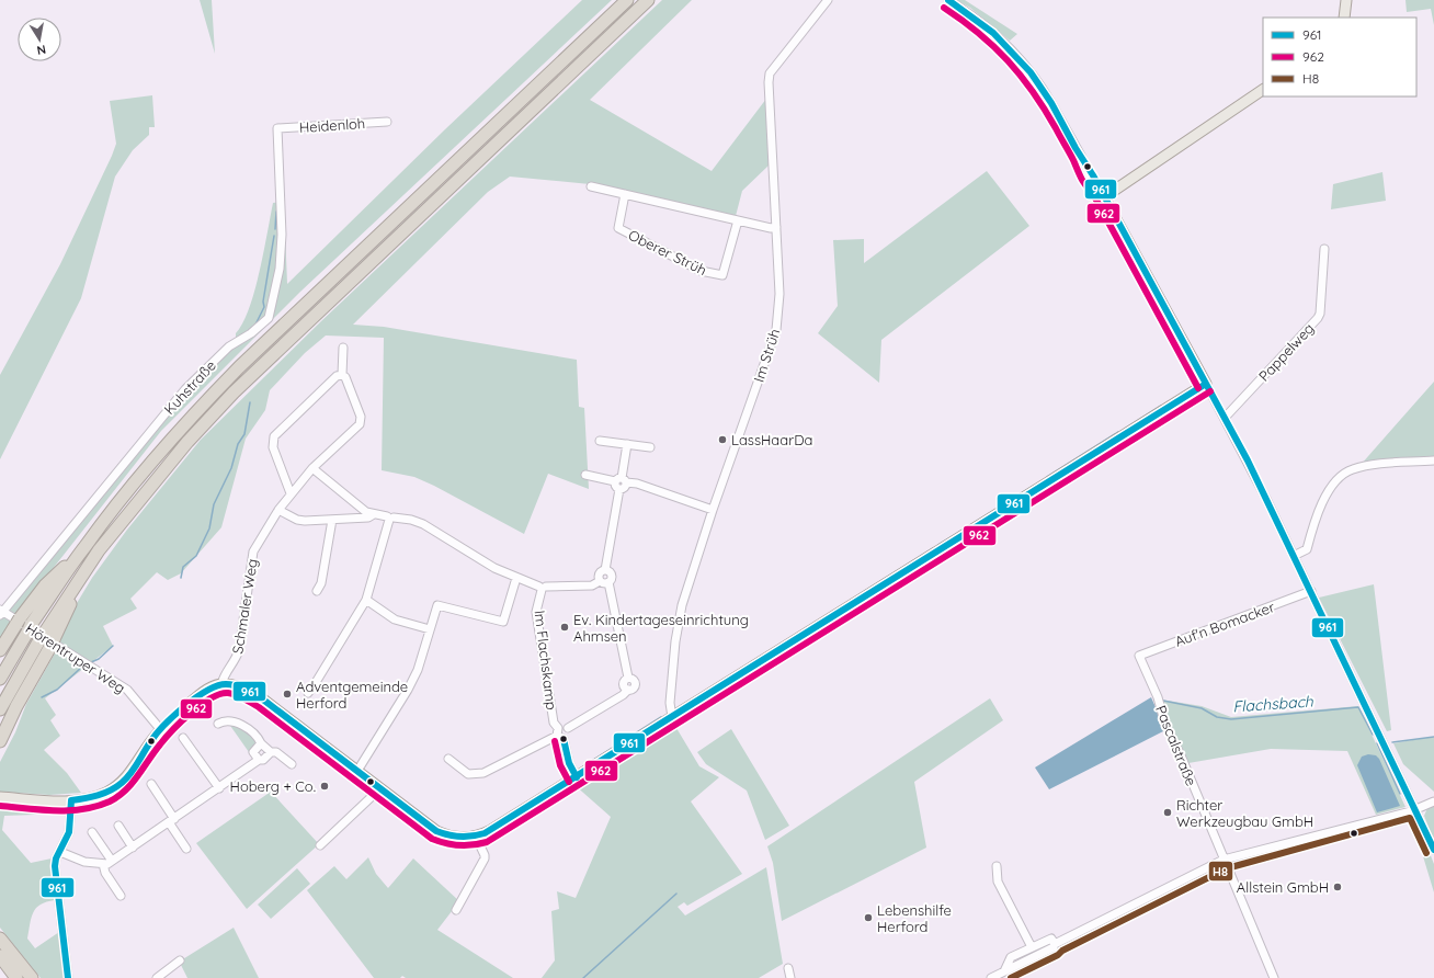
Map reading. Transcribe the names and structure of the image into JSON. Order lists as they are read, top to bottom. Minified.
{"streets":{"street":["Heidenloh","Oberer Strüh","Pappelweg","Im Strüh","Kuhstraße","Schmaler Weg","Auf'n Bomacker","Hörentruper Weg","Im Flachskamp","Pascalstraße"]},"crossings":[["Heidenloh","Kuhstraße"],["Kuhstraße","Hörentruper Weg"],["Auf'n Bomacker","Pascalstraße"]],"water":["Flachsbach"],"places":["LassHaarDa","Ev. Kindertageseinrichtung Ahmsen","Adventgemeinde Herford","Hoberg + Co.","Richter Werkzeugbau GmbH","Allstein GmbH","Lebenshilfe Herford"],"lines":["transit line 961","transit line 962","transit line H8"],"legend":["961","962","H8"],"north":"bottom"}
